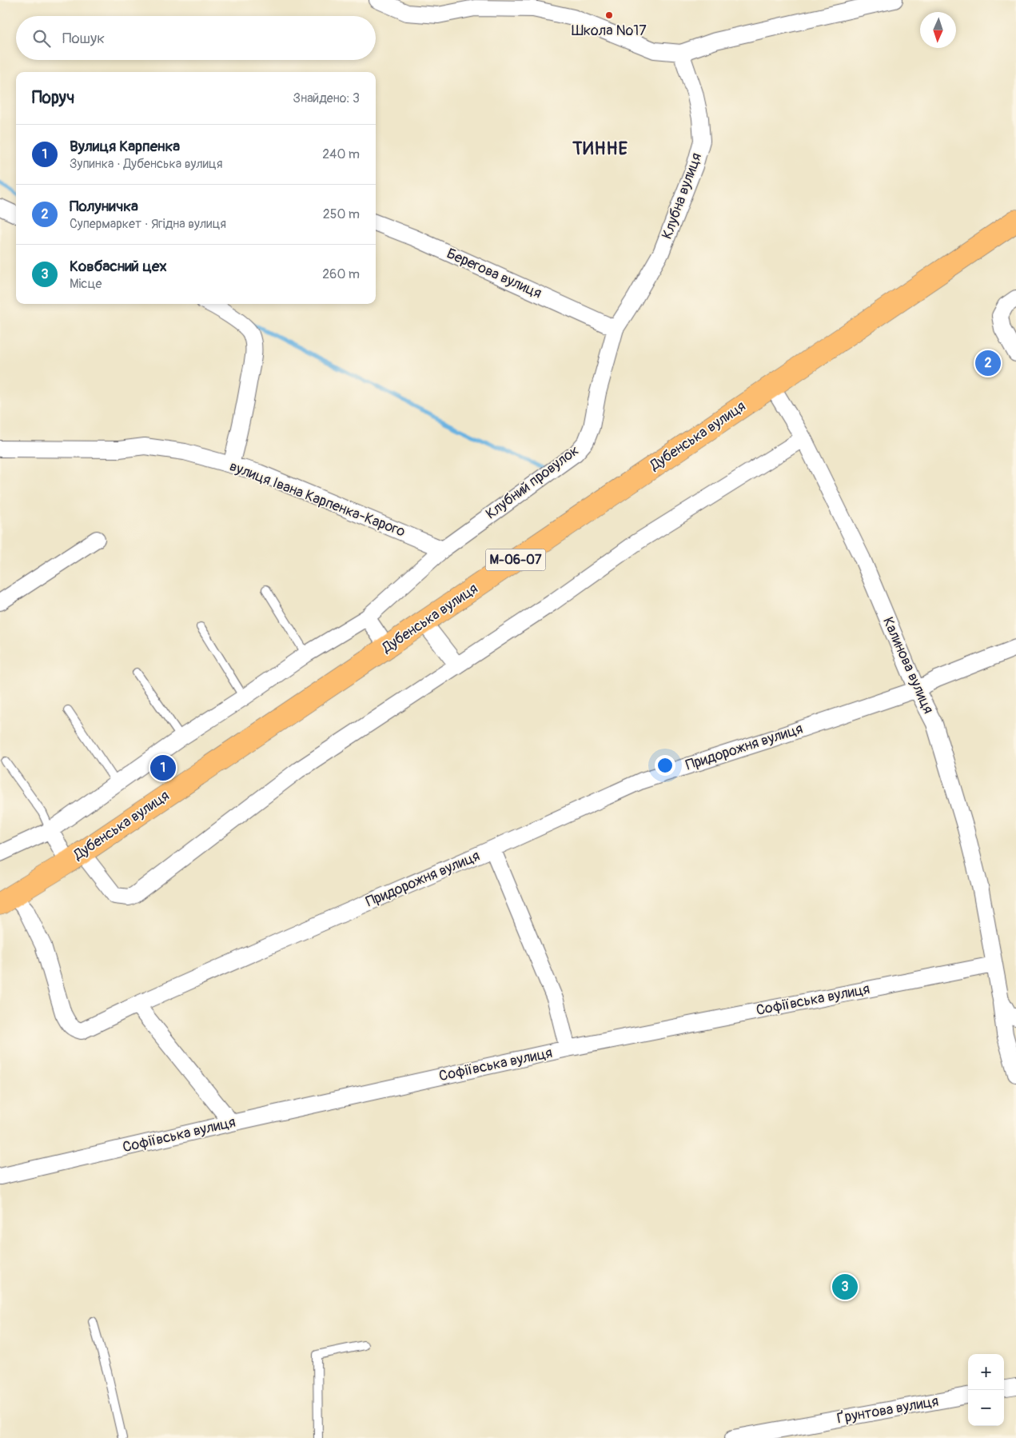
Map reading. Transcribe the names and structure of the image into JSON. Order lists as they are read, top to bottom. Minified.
{"streets":{"main road":["Дубенська вулиця","М-06-07"],"street":["Клубна вулиця","Берегова вулиця","Клубний провулок","вулиця Івана Карпенка-Карого","Калинова вулиця","Придорожня вулиця","Софіївська вулиця","Ґрунтова вулиця"]},"crossings":[["Клубна вулиця","Берегова вулиця"],["Клубна вулиця","Клубний провулок"],["Берегова вулиця","Клубний провулок"],["Дубенська вулиця","Калинова вулиця"],["Дубенська вулиця","Придорожня вулиця"],["Клубний провулок","вулиця Івана Карпенка-Карого"],["Калинова вулиця","Придорожня вулиця"],["Калинова вулиця","Софіївська вулиця"]],"districts":["ТИННЕ"],"places":["Школа №17"],"north":"bottom","page":{"search":"Пошук","heading":["Поруч","Знайдено: 3"],"list":[{"mark":"1","name":"Вулиця Карпенка","note":"Зупинка · Дубенська вулиця","value":"240 m"},{"mark":"2","name":"Полуничка","note":"Супермаркет · Ягідна вулиця","value":"250 m"},{"mark":"3","name":"Ковбасний цех","note":"Місце","value":"260 m"}],"pins":["2","1","3"],"map_buttons":["+","−"]}}
